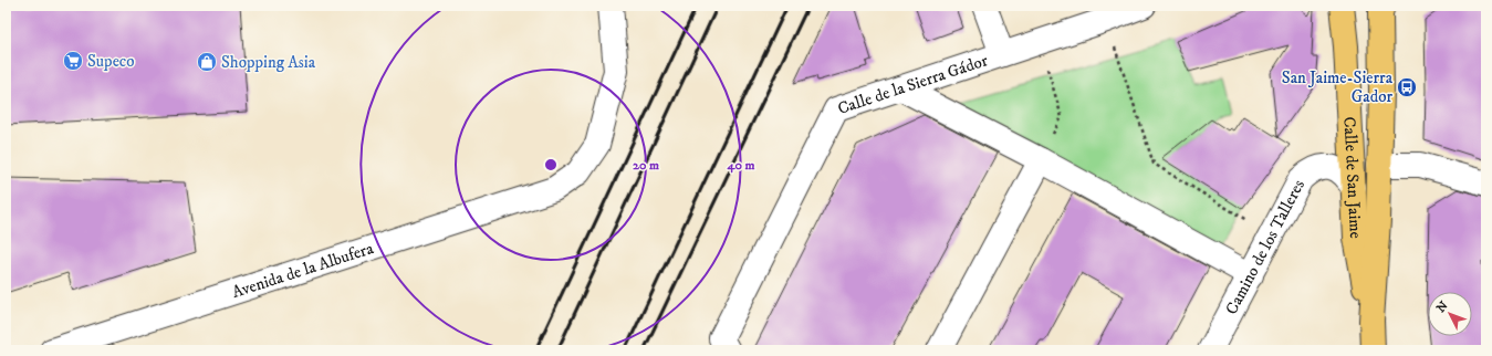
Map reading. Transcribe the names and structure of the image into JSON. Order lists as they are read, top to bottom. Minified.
{"streets":{"main road":["Calle de San Jaime"],"street":["Calle de la Sierra Gádor","Camino de los Talleres","Avenida de la Albufera"]},"crossings":[["Calle de San Jaime","Camino de los Talleres"]],"places":{"supermarket":["Supeco"],"shop":["Shopping Asia"],"bus stop":["San Jaime-Sierra Gador"]},"north":"top left","rings":["20 m","40 m"]}
